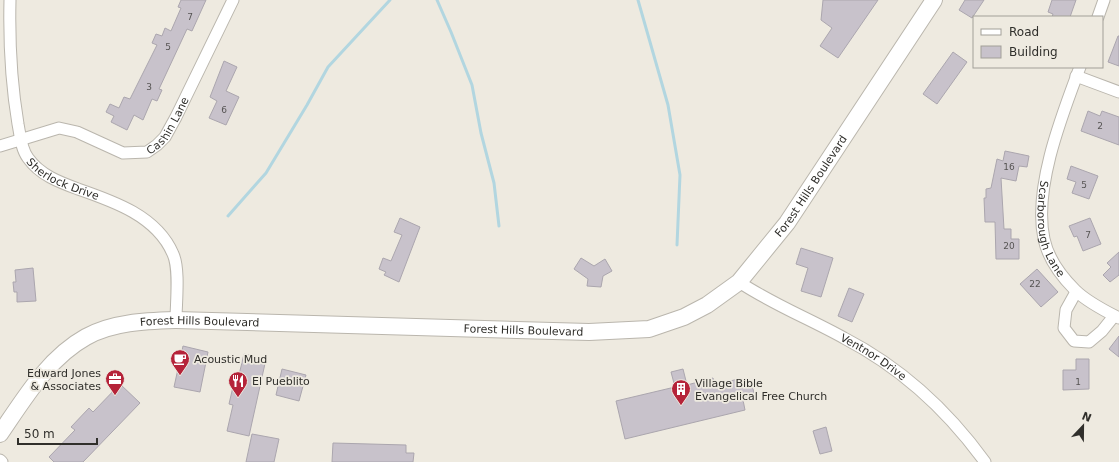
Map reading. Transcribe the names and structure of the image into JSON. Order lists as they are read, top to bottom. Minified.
{"streets":{"main road":["Forest Hills Boulevard"],"street":["Cashin Lane","Sherlock Drive","Scarborough Lane","Ventnor Drive"]},"crossings":[["Cashin Lane","Sherlock Drive"],["Sherlock Drive","Forest Hills Boulevard"],["Forest Hills Boulevard","Ventnor Drive"]],"places":{"cafe":["Acoustic Mud"],"office":["Edward Jones & Associates"],"restaurant":["El Pueblito"],"building":["Village Bible Evangelical Free Church"]},"house_numbers":["7","5","3","6","2","16","5","7","20","22","1"],"legend":["Road","Building"],"scale_bar":"50 m","north":"top"}
